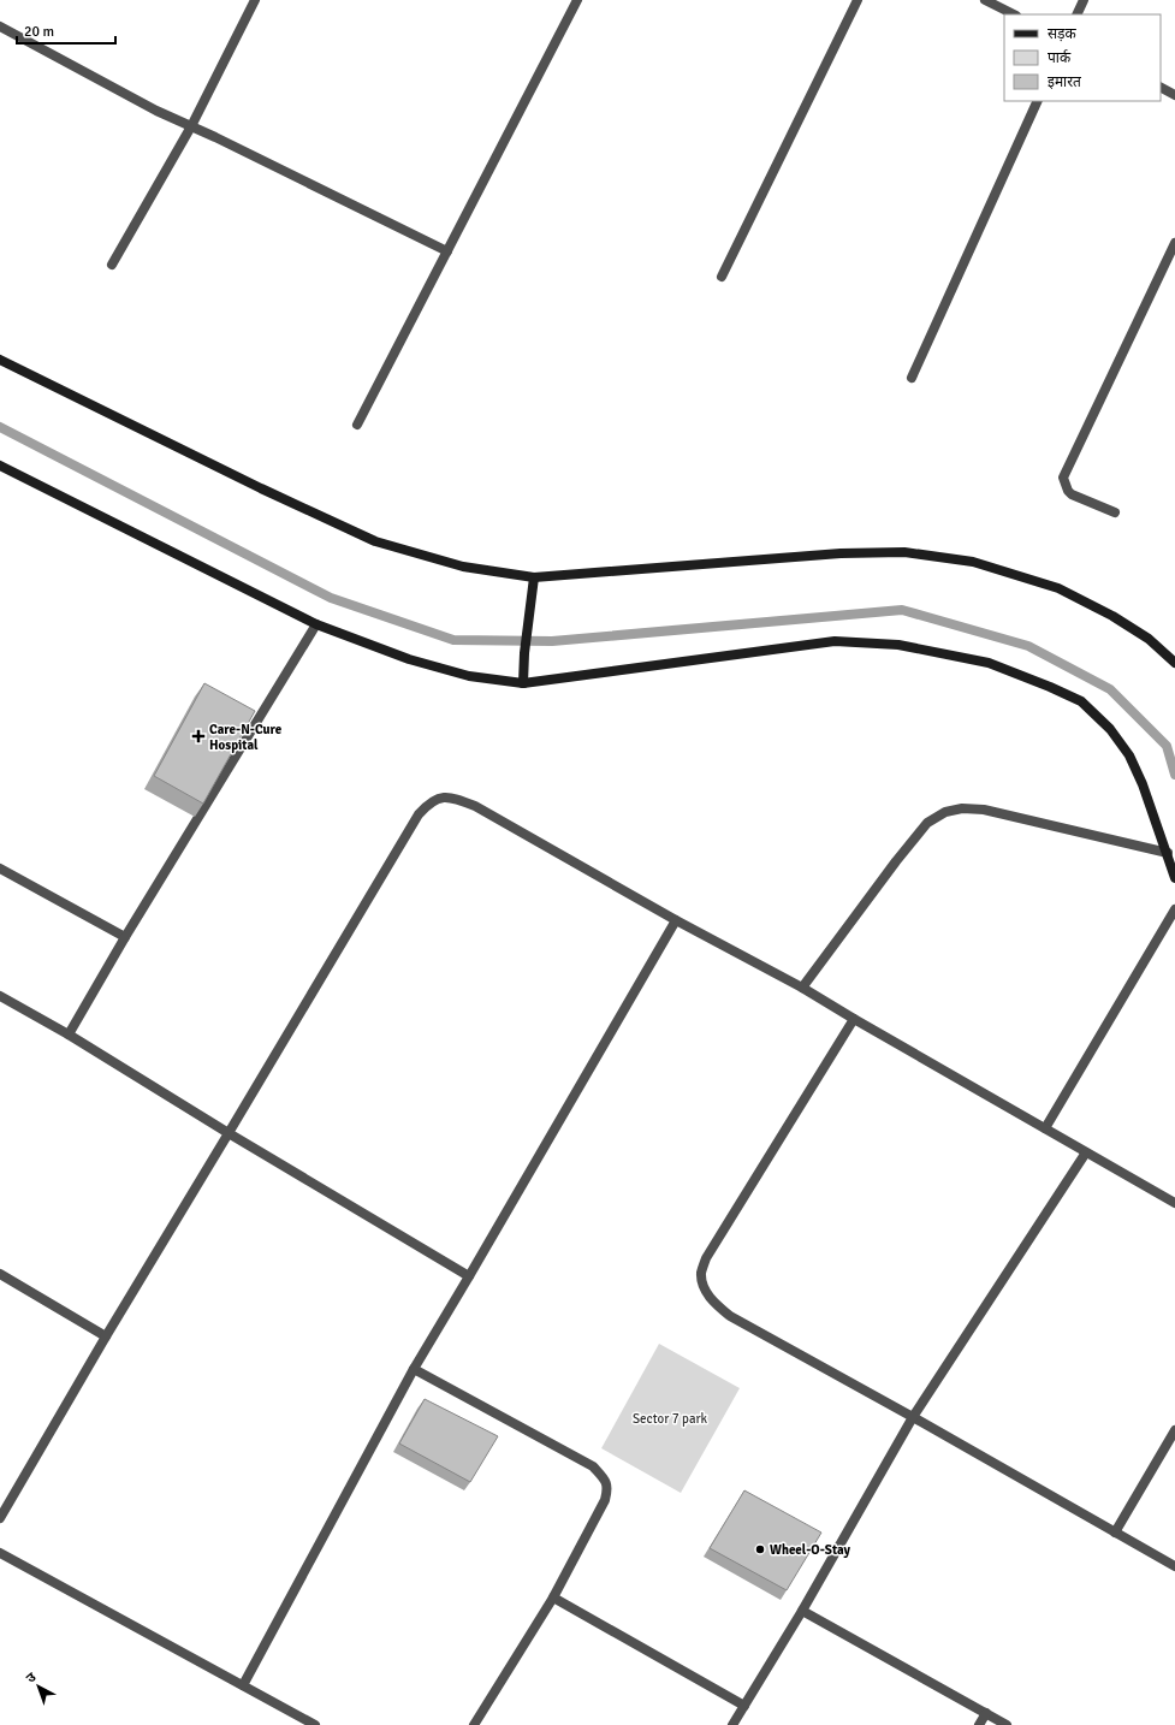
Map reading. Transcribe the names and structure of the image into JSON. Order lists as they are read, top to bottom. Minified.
{"parks":["Sector 7 park"],"places":{"health":["Care-N-Cure Hospital"],"other":["Wheel-O-Stay"]},"legend":["सड़क","पार्क","इमारत"],"scale_bar":"20 m","north":"top left"}
